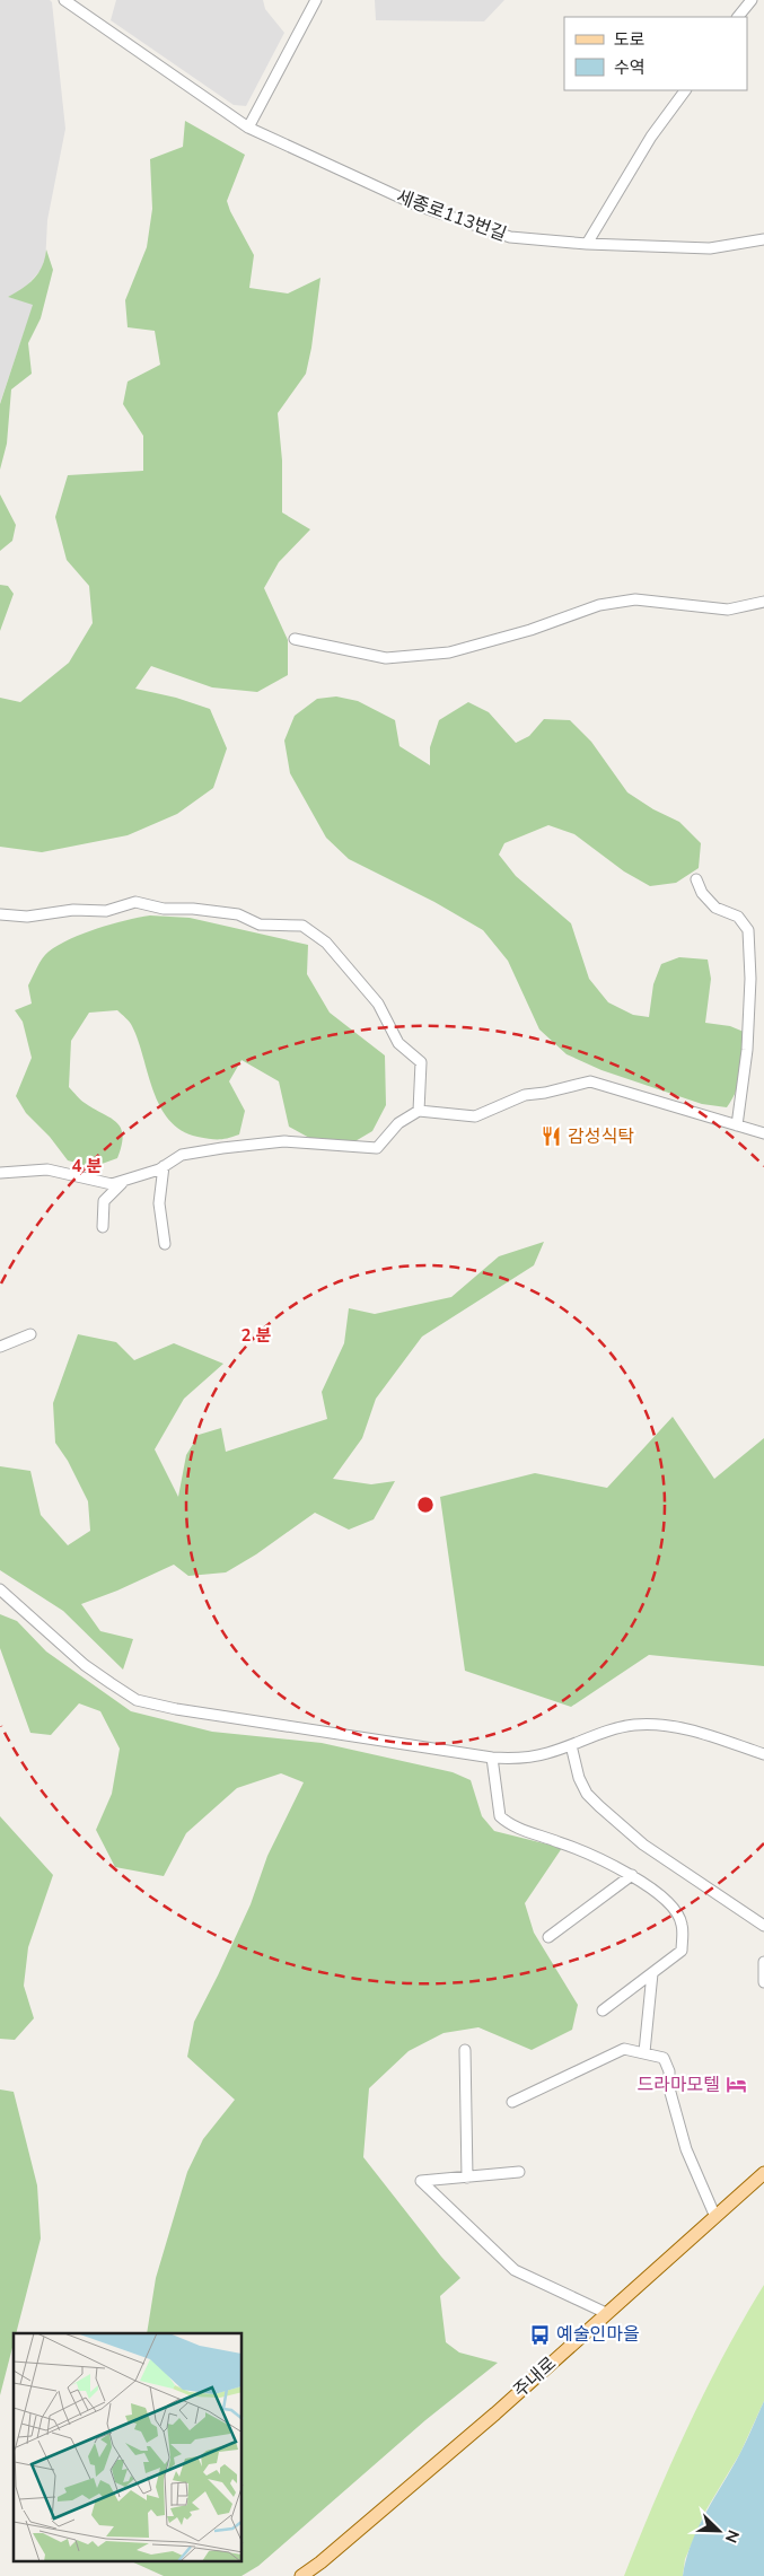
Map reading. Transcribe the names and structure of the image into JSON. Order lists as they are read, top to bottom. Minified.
{"streets":{"main road":["주내로"],"street":["세종로113번길"]},"places":{"restaurant":["감성식탁"],"hotel":["드라마모텔"],"bus stop":["예술인마을"]},"legend":["도로","수역"],"north":"bottom right","rings":["4 분","2 분"]}
